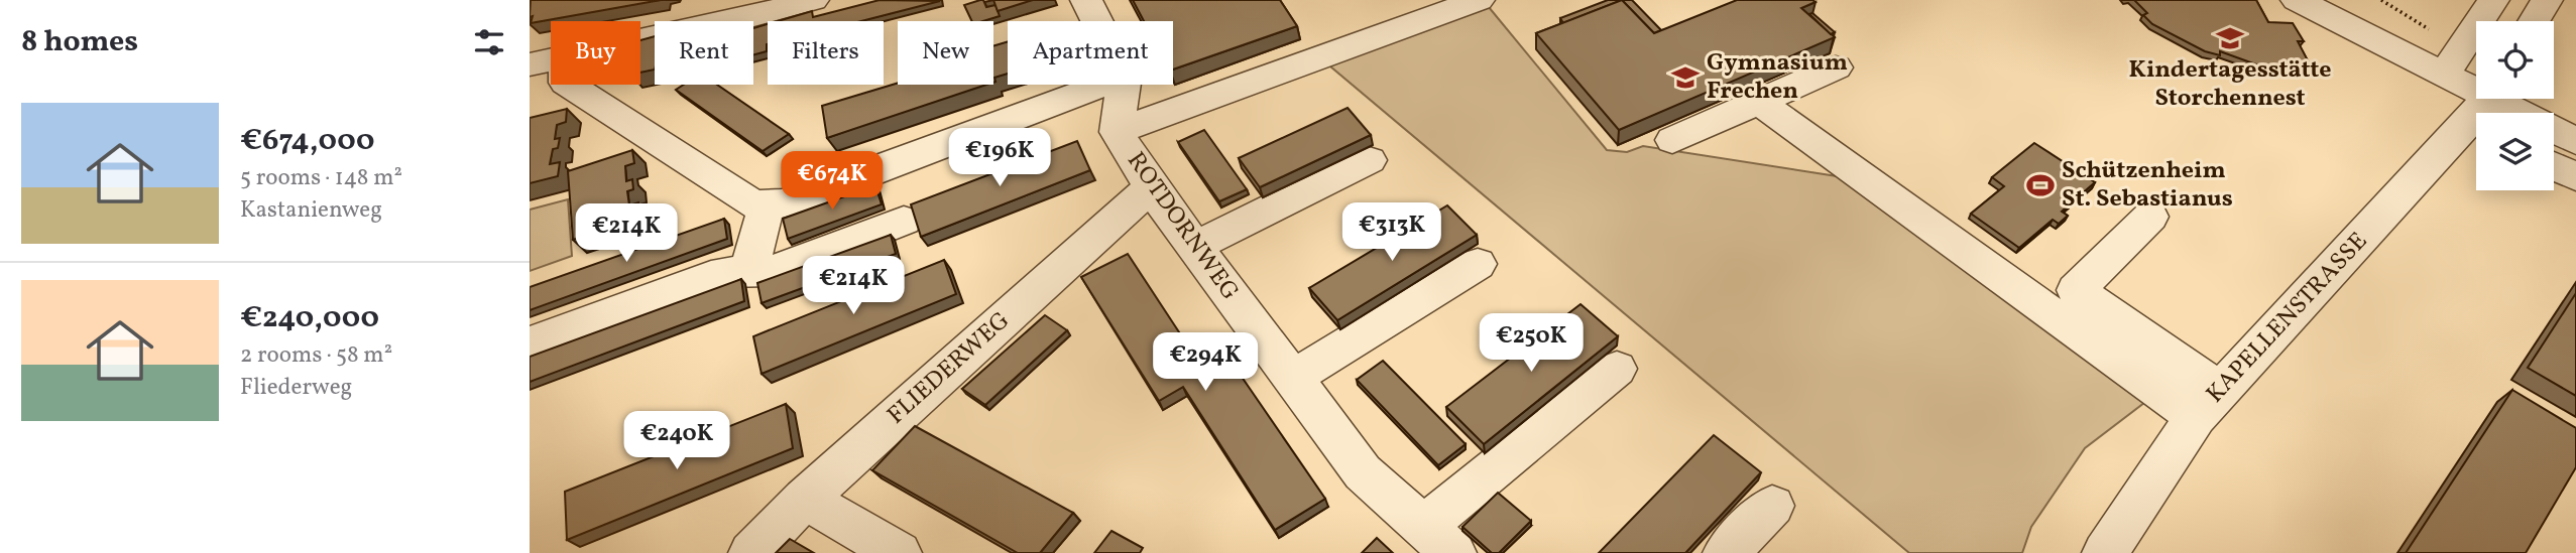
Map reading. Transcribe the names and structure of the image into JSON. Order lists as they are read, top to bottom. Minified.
{"streets":{"street":["ROTDORNWEG","KAPELLENSTRASSE","FLIEDERWEG"]},"crossings":[["ROTDORNWEG","FLIEDERWEG"]],"places":{"school or university":["Kindertagesstätte Storchennest","Gymnasium Frechen"],"sports":["Schützenheim St. Sebastianus"]},"page":{"heading":"8 homes","chip":["Buy","Rent","Filters","New","Apartment"],"list":[{"name":"€674,000","note":"5 rooms · 148 m² · Kastanienweg"},{"name":"€240,000","note":"2 rooms · 58 m² · Fliederweg"}],"price":["€196K","€674K","€313K","€214K","€214K","€250K","€294K","€240K"]}}
